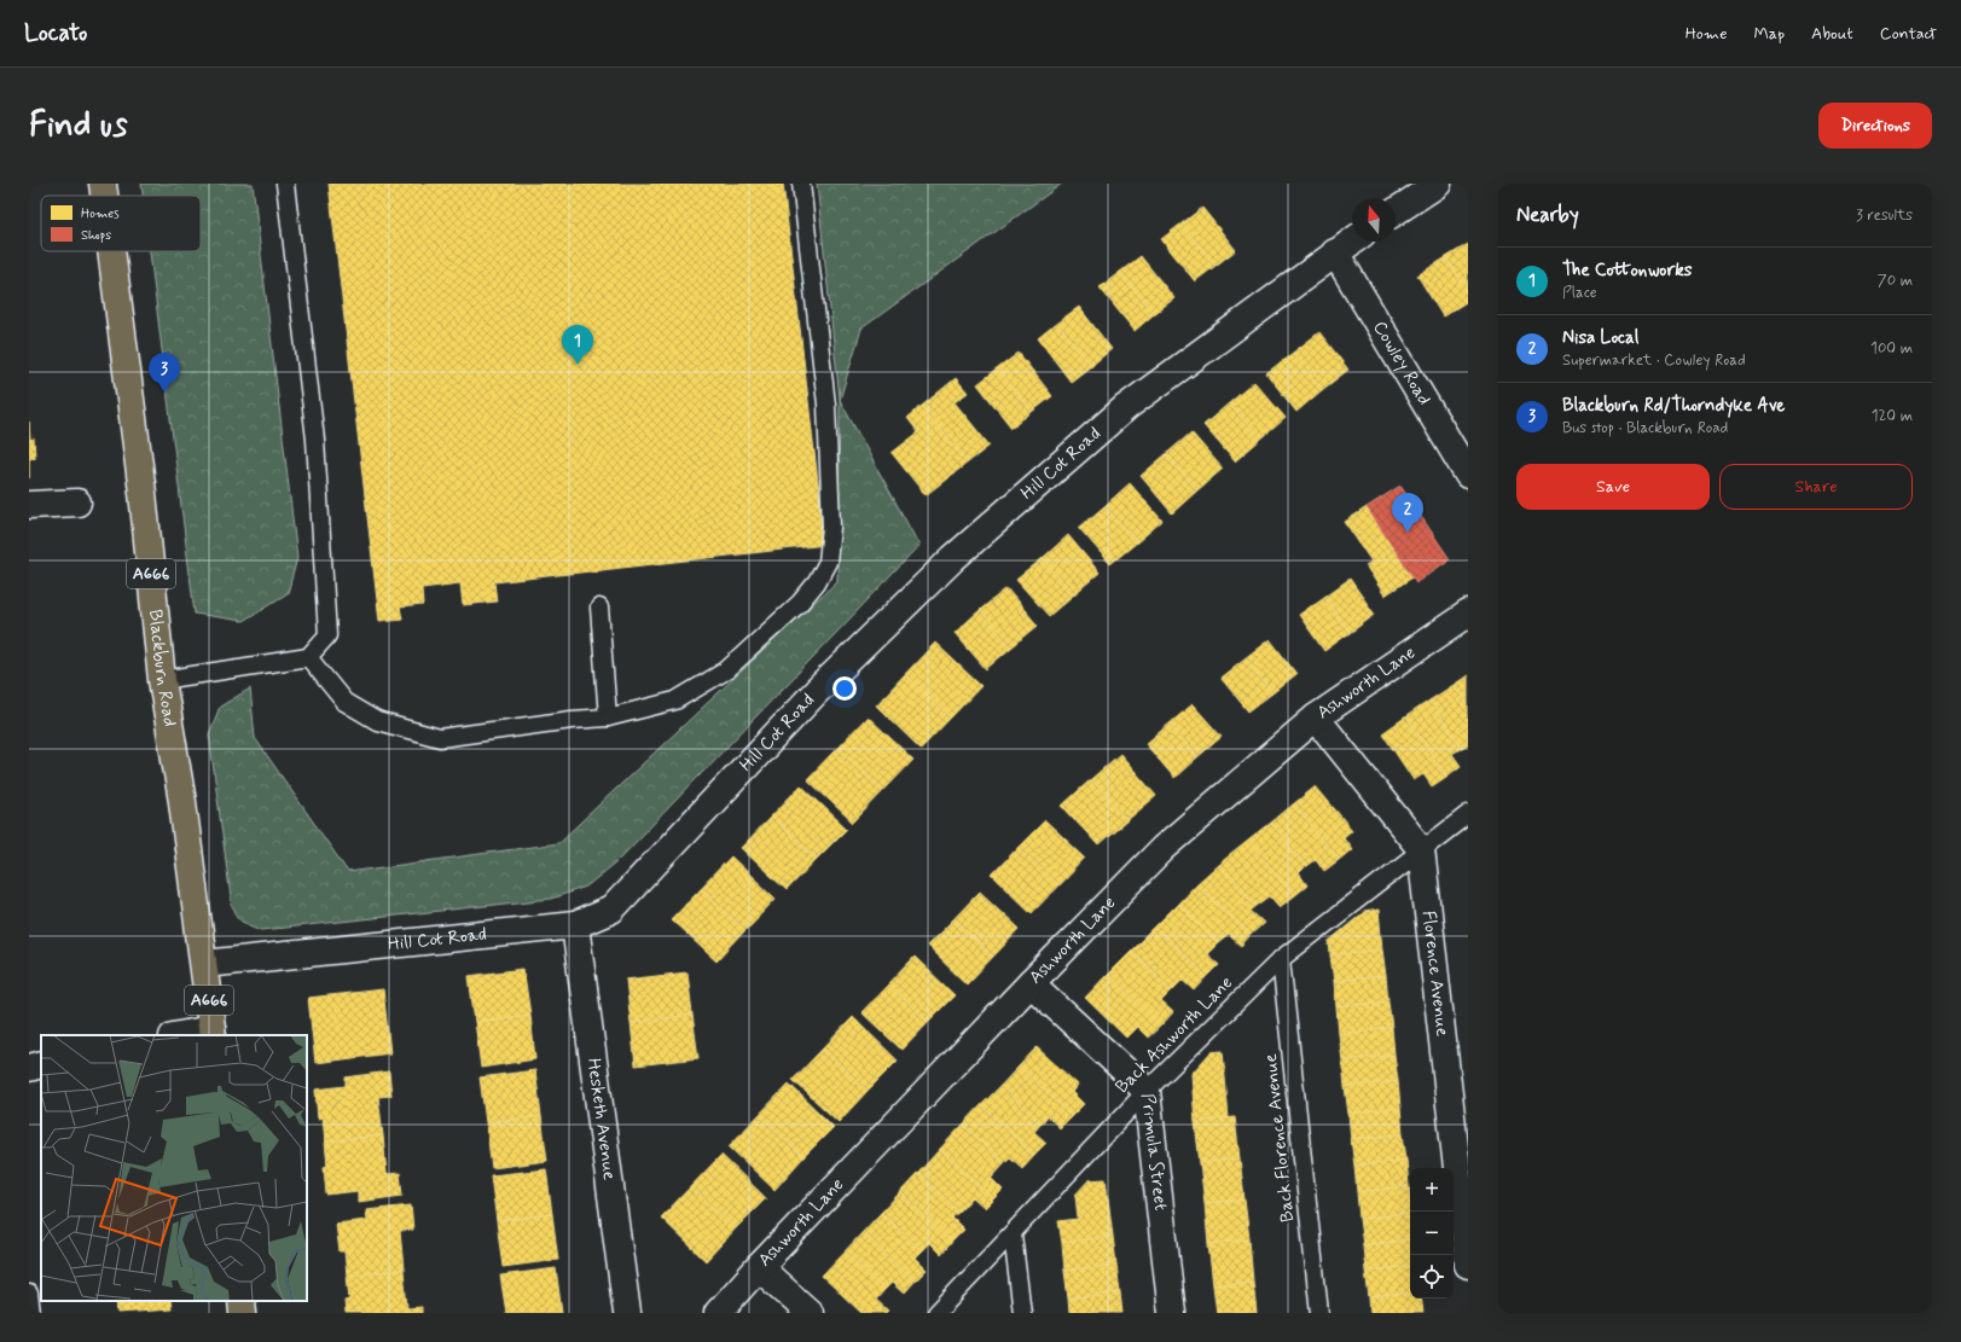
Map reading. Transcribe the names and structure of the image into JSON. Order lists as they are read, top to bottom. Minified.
{"streets":{"highway":["A666","Blackburn Road"],"street":["Cowley Road","Hill Cot Road","Ashworth Lane","Florence Avenue","Hesketh Avenue","Primula Street"],"lane":["Back Ashworth Lane","Back Florence Avenue"]},"crossings":[["Cowley Road","Hill Cot Road"],["Hill Cot Road","Blackburn Road"],["Hill Cot Road","Hesketh Avenue"],["Ashworth Lane","Primula Street"],["Florence Avenue","Back Ashworth Lane"],["Back Ashworth Lane","Back Florence Avenue"],["Back Ashworth Lane","Primula Street"]],"legend":["Homes","Shops"],"north":"top","page":{"header":"Locato","nav":["Home","Map","About","Contact"],"buttons":["Directions",["Save","Share"]],"title":"Find us","heading":["Nearby","3 results"],"list":[{"mark":"1","name":"The Cottonworks","note":"Place","value":"70 m"},{"mark":"2","name":"Nisa Local","note":"Supermarket · Cowley Road","value":"100 m"},{"mark":"3","name":"Blackburn Rd/Thorndyke Ave","note":"Bus stop · Blackburn Road","value":"120 m"}],"pins":["1","3","2"],"map_buttons":["+","−"]}}
